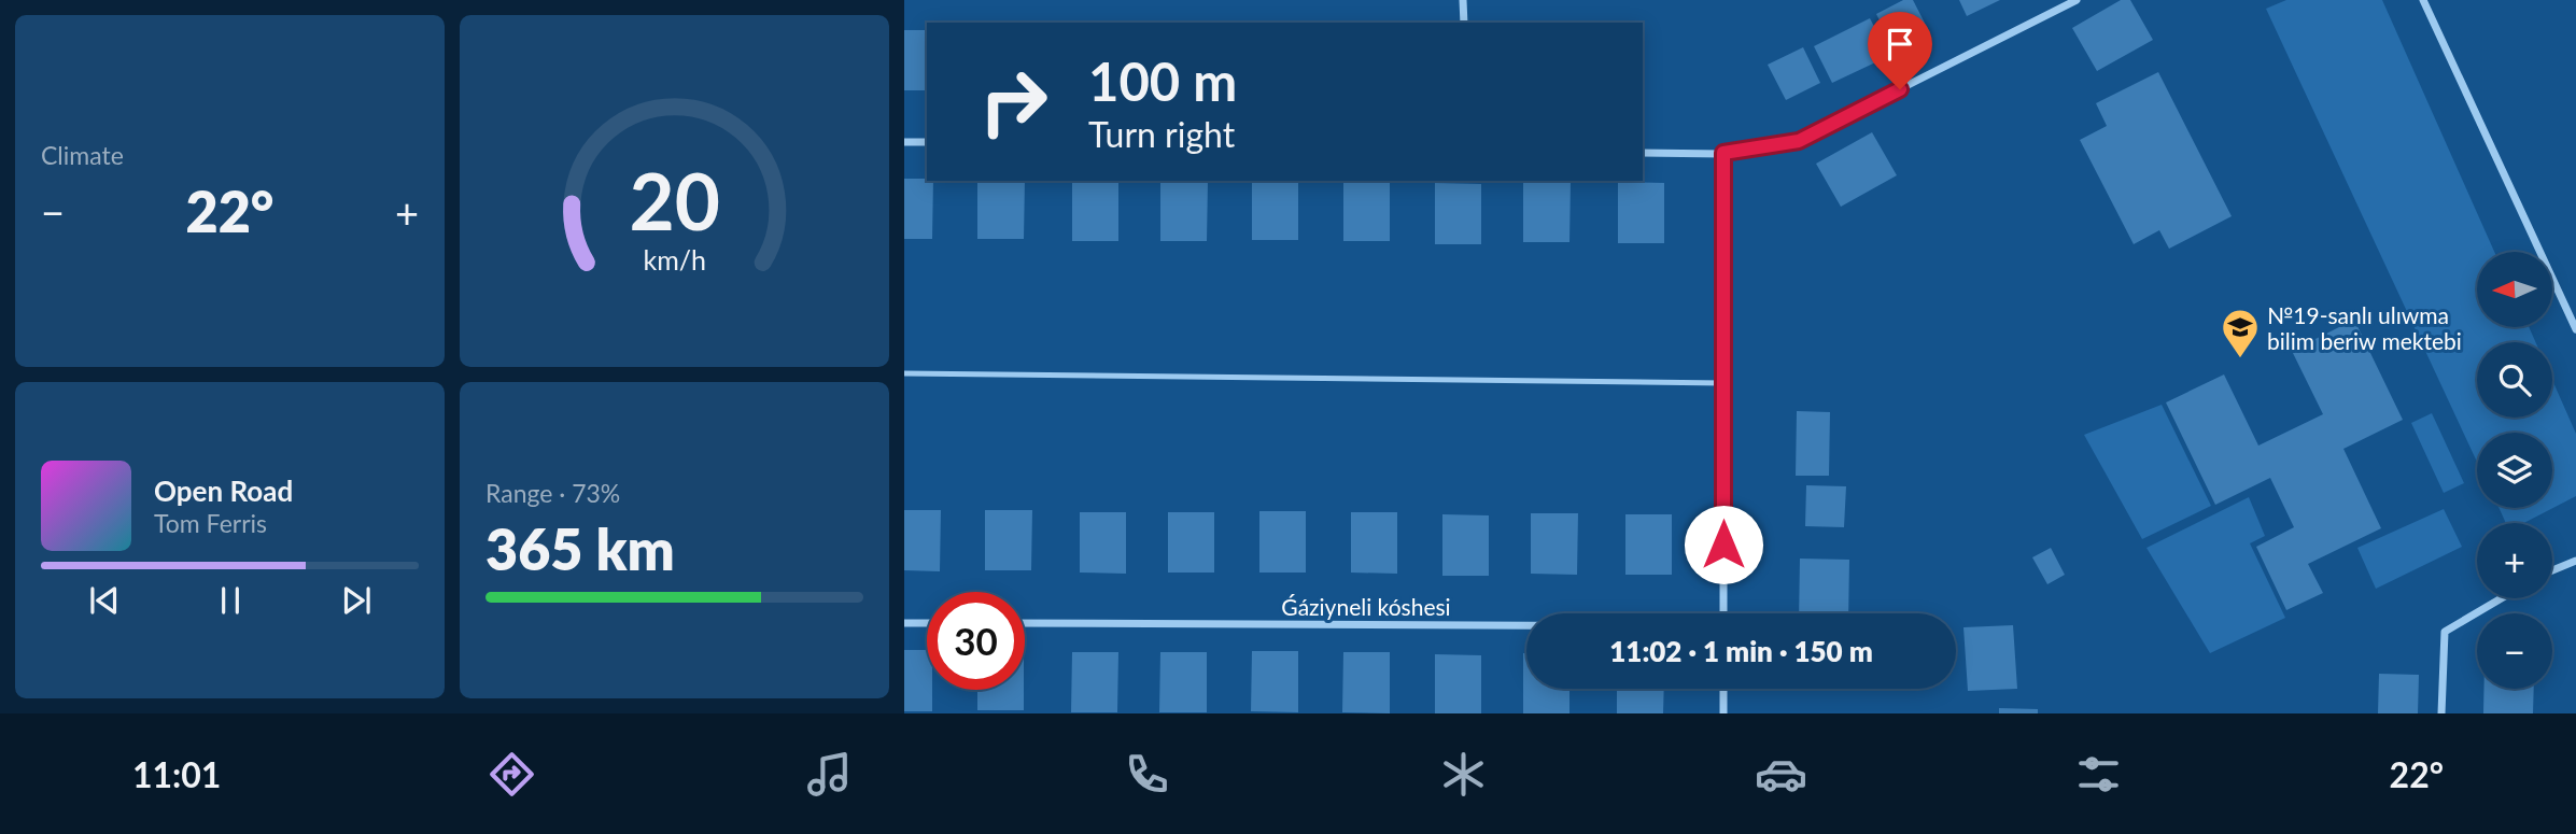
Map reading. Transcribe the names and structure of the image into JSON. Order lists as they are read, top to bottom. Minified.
{"streets":{"street":["Ǵáziyneli kóshesi"]},"places":{"school or university":["№19-sanlı ulıwma bilim beriw mektebi"]},"north":"left","page":{"tile":["Climate",["Range · 73%","365 km"]],"turn":["100 m","Turn right"],"heat":["−","22°","+"],"map_buttons":["+","−"],"song":["Open Road","Tom Ferris"],"limit":"30","trip":"11:02 · 1 min · 150 m","tabs":["11:01","22°"],"gauge":["20","km/h"]}}
